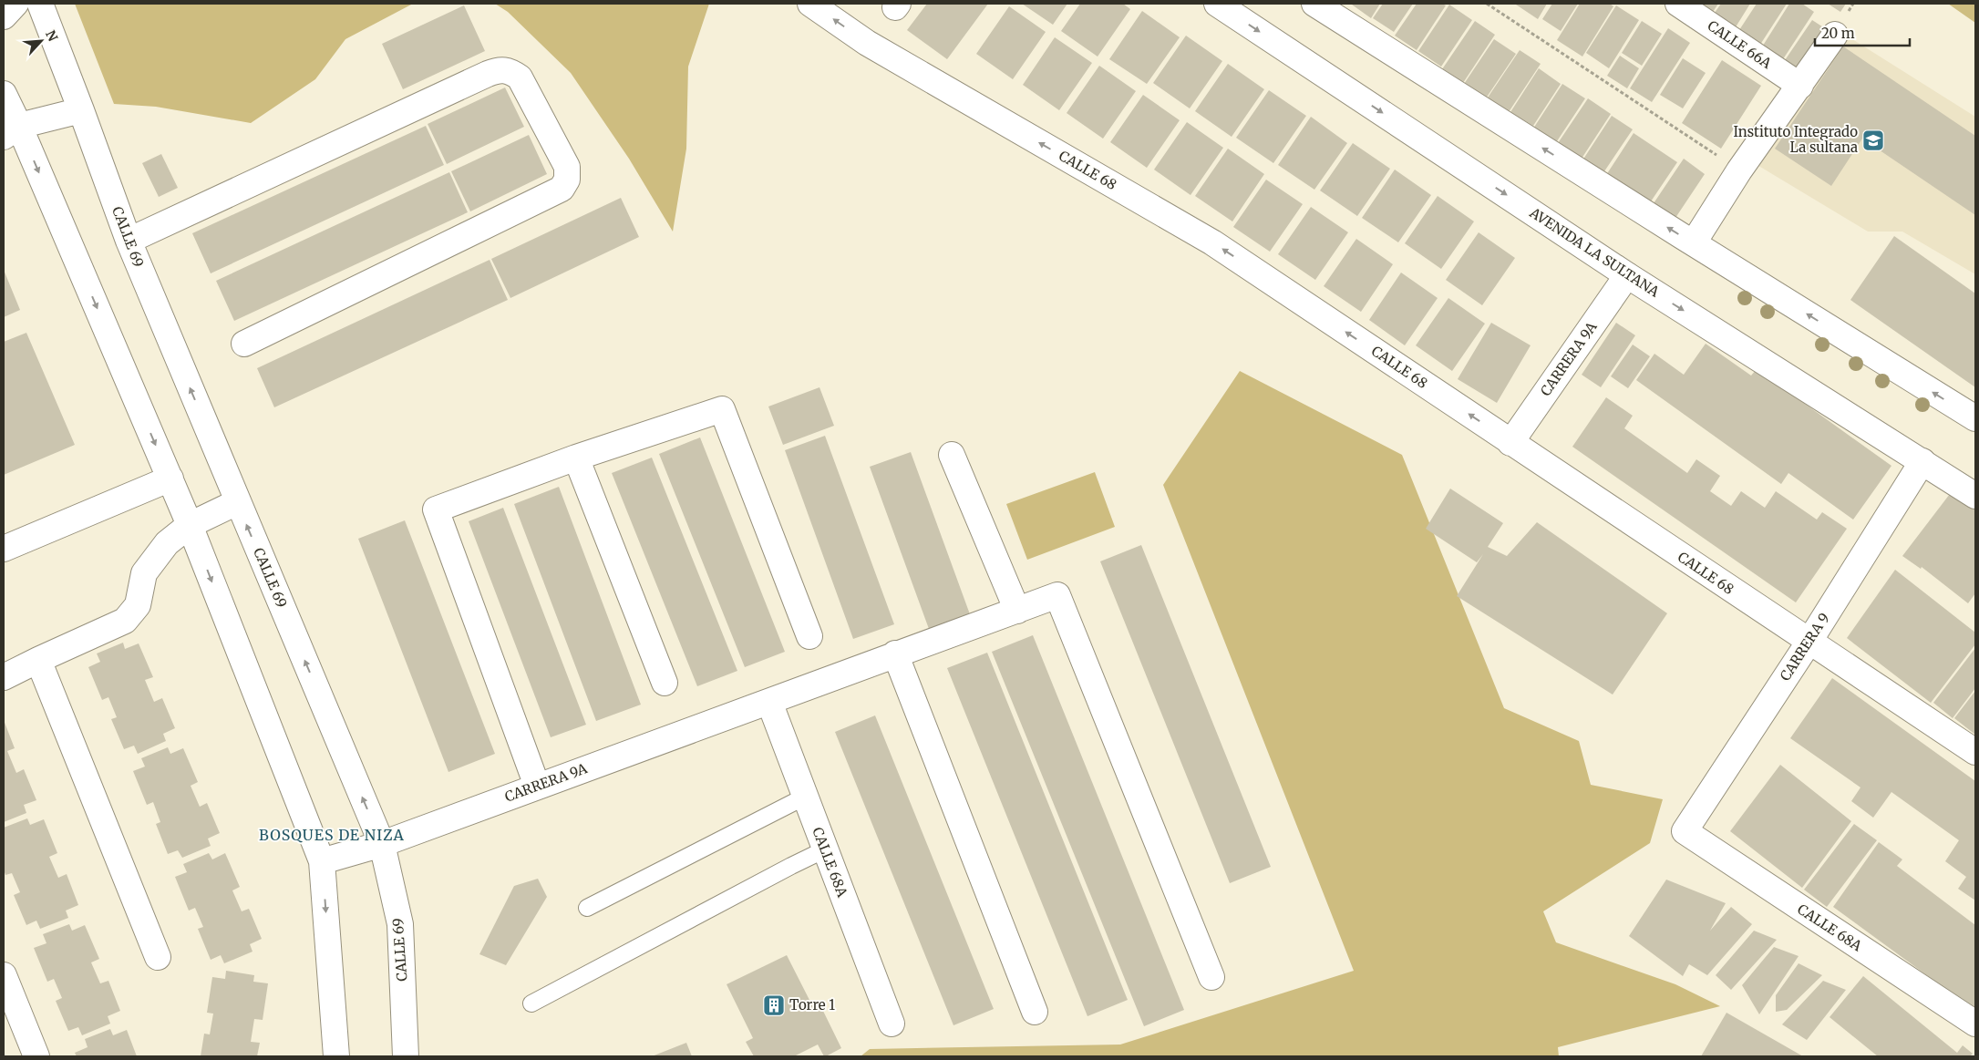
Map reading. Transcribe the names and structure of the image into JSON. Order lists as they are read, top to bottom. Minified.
{"streets":{"street":["CALLE 66A","CALLE 68","CALLE 69","AVENIDA LA SULTANA","CARRERA 9A","CARRERA 9","CALLE 68A"]},"crossings":[["CALLE 68","CARRERA 9A"],["CALLE 68","CARRERA 9"],["CALLE 69","CARRERA 9A"],["AVENIDA LA SULTANA","CARRERA 9A"],["AVENIDA LA SULTANA","CARRERA 9"],["CARRERA 9A","CALLE 68A"],["CARRERA 9","CALLE 68A"]],"one_way":["CALLE 68"],"districts":["BOSQUES DE NIZA"],"places":{"school or university":["Instituto Integrado La sultana"],"building":["Torre 1"]},"scale_bar":"20 m","north":"top right"}
